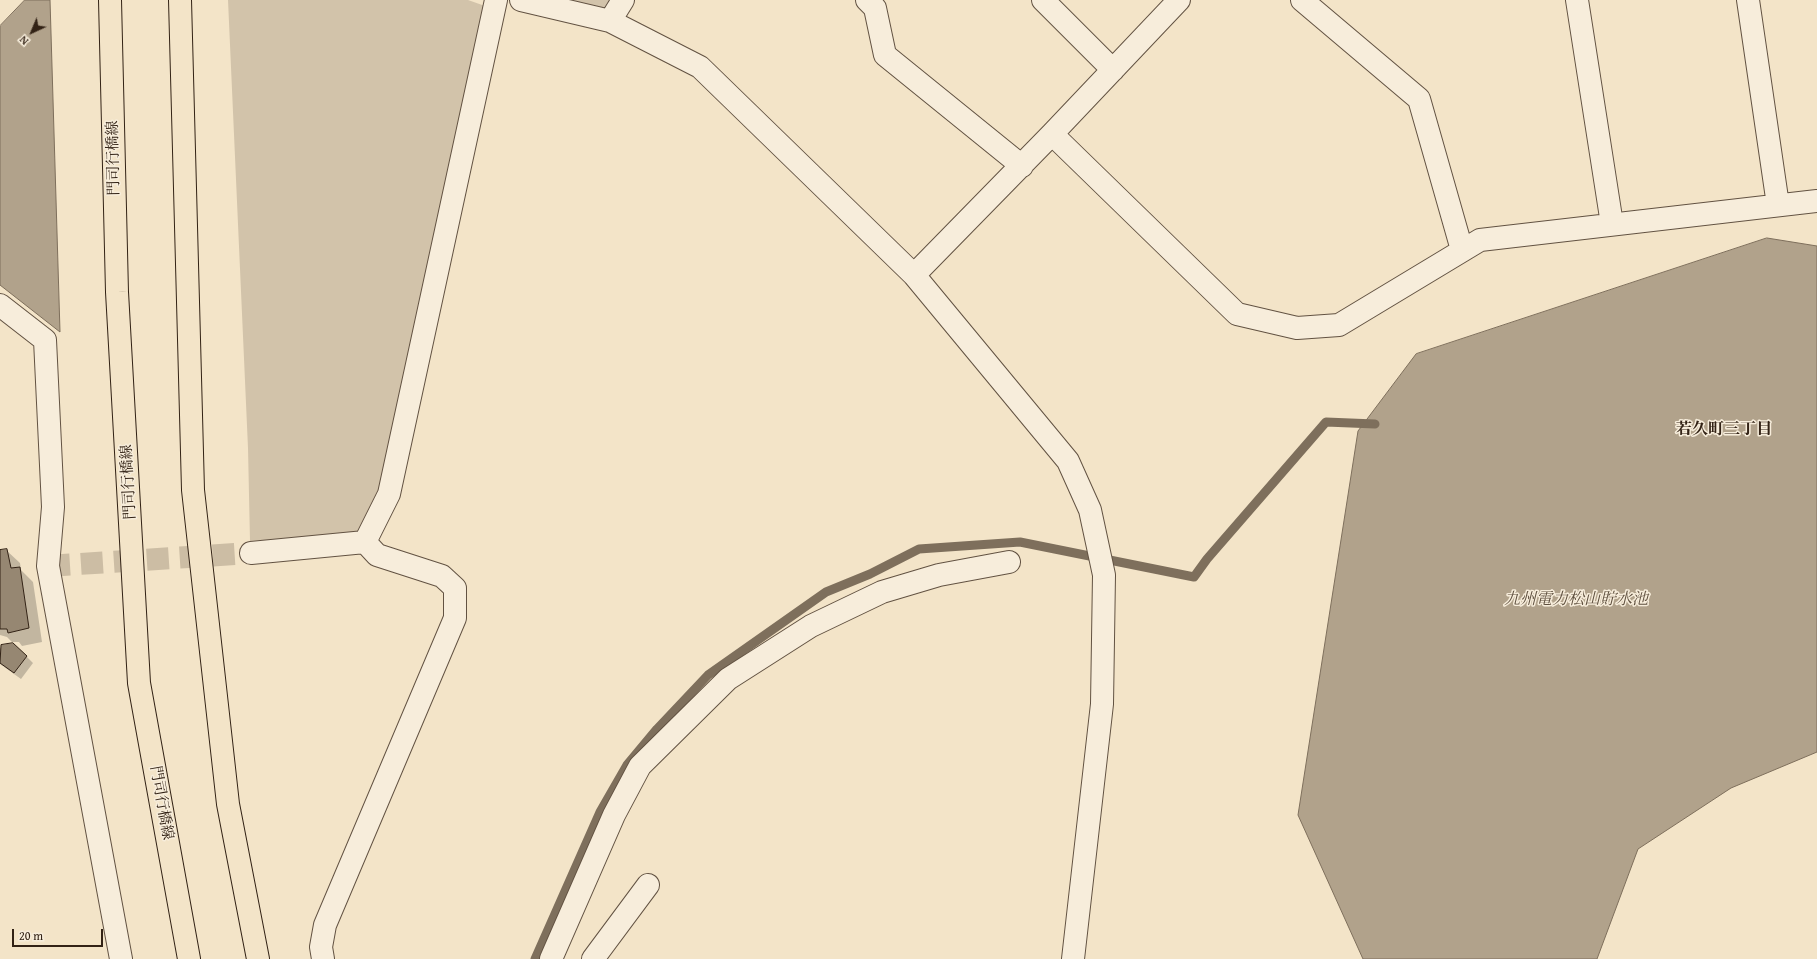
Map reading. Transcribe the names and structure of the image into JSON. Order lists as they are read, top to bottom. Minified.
{"streets":{"main road":["門司行橋線"]},"districts":["若久町三丁目"],"water":["九州電力松山貯水池"],"scale_bar":"20 m","north":"bottom left"}
